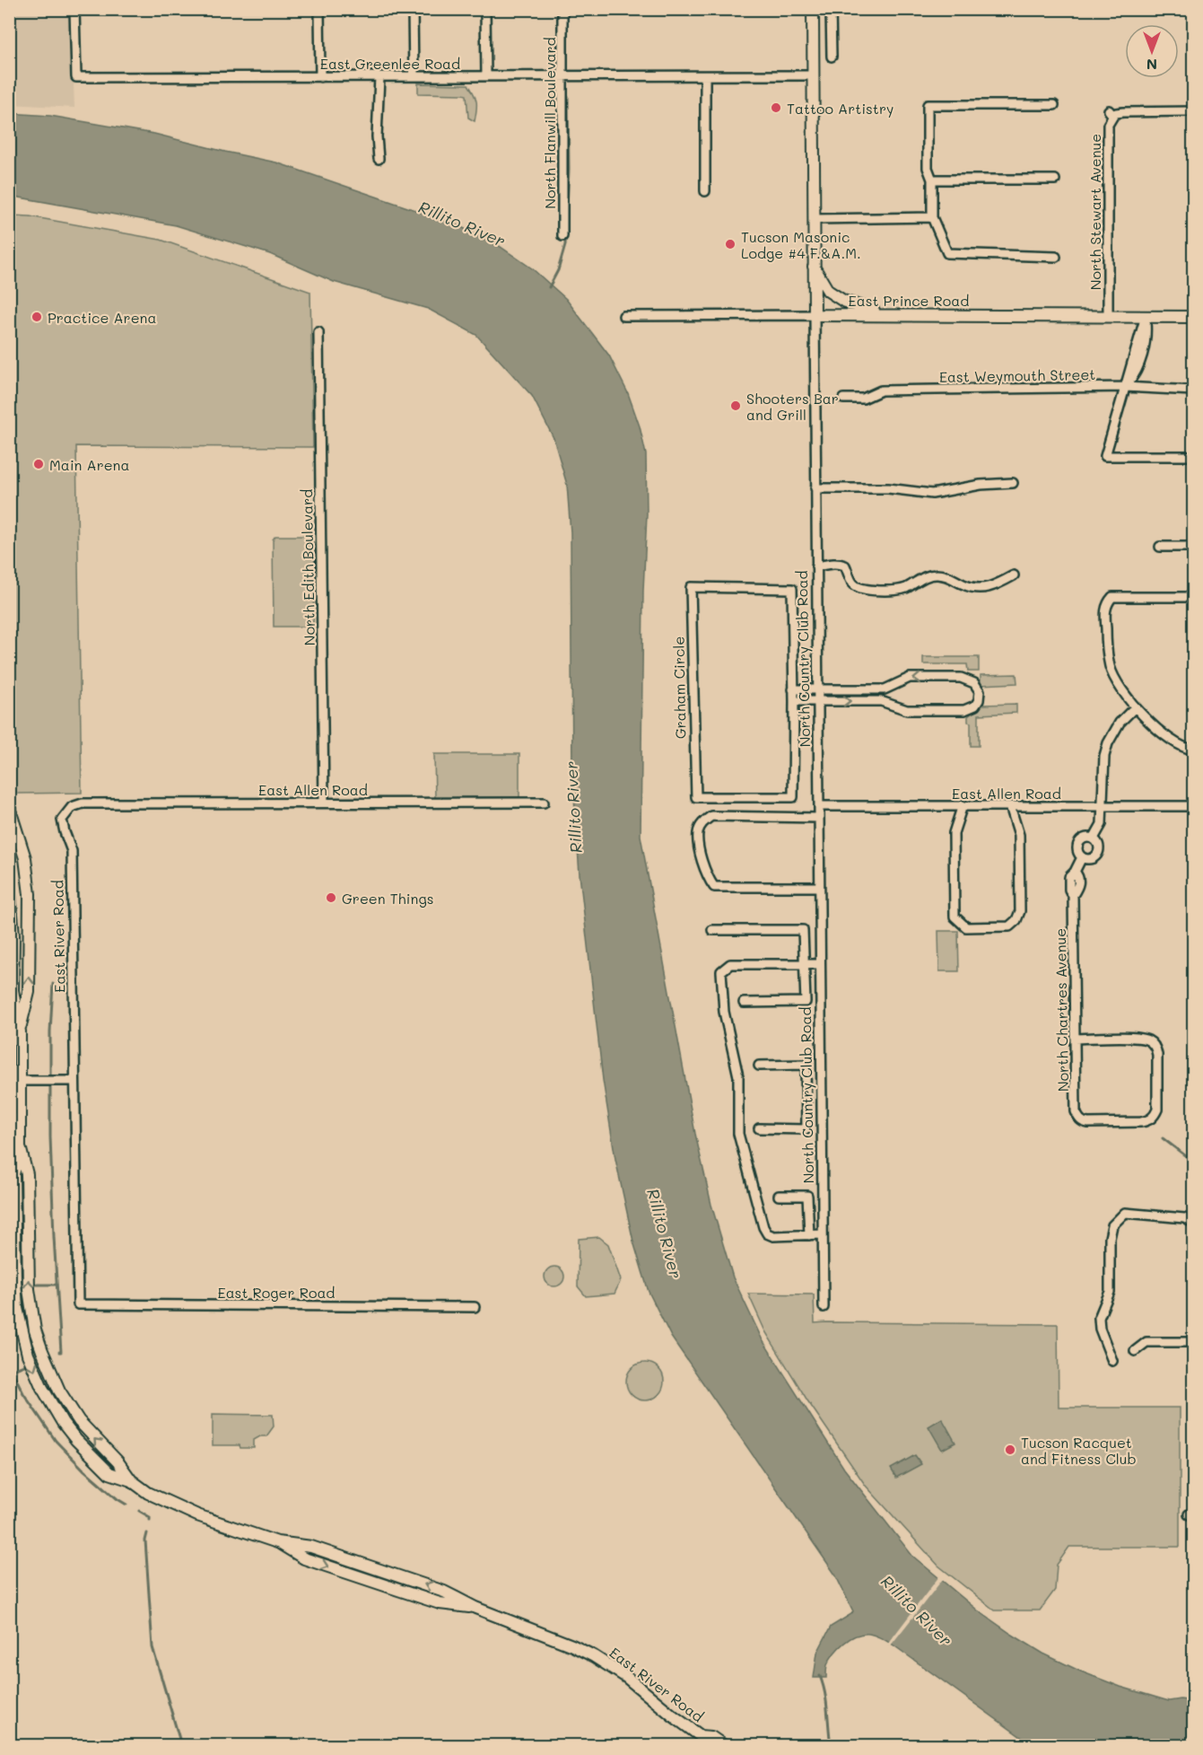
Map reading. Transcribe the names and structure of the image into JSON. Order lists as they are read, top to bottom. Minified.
{"streets":{"main road":["East Prince Road","North Country Club Road","East River Road"],"street":["East Greenlee Road","North Flanwill Boulevard","North Stewart Avenue","East Weymouth Street","North Edith Boulevard","Graham Circle","East Allen Road","North Chartres Avenue","East Roger Road"]},"crossings":[["East Greenlee Road","North Flanwill Boulevard"],["East Greenlee Road","North Country Club Road"],["North Stewart Avenue","East Prince Road"],["East Prince Road","North Country Club Road"],["North Edith Boulevard","East Allen Road"],["North Country Club Road","East Allen Road"],["East Allen Road","East River Road"],["East Allen Road","North Chartres Avenue"],["East River Road","East Roger Road"]],"water":["Rillito River"],"places":["Tattoo Artistry","Tucson Masonic Lodge #4 F.&A.M.","Practice Arena","Shooters Bar and Grill","Main Arena","Green Things","Tucson Racquet and Fitness Club"],"north":"bottom"}
